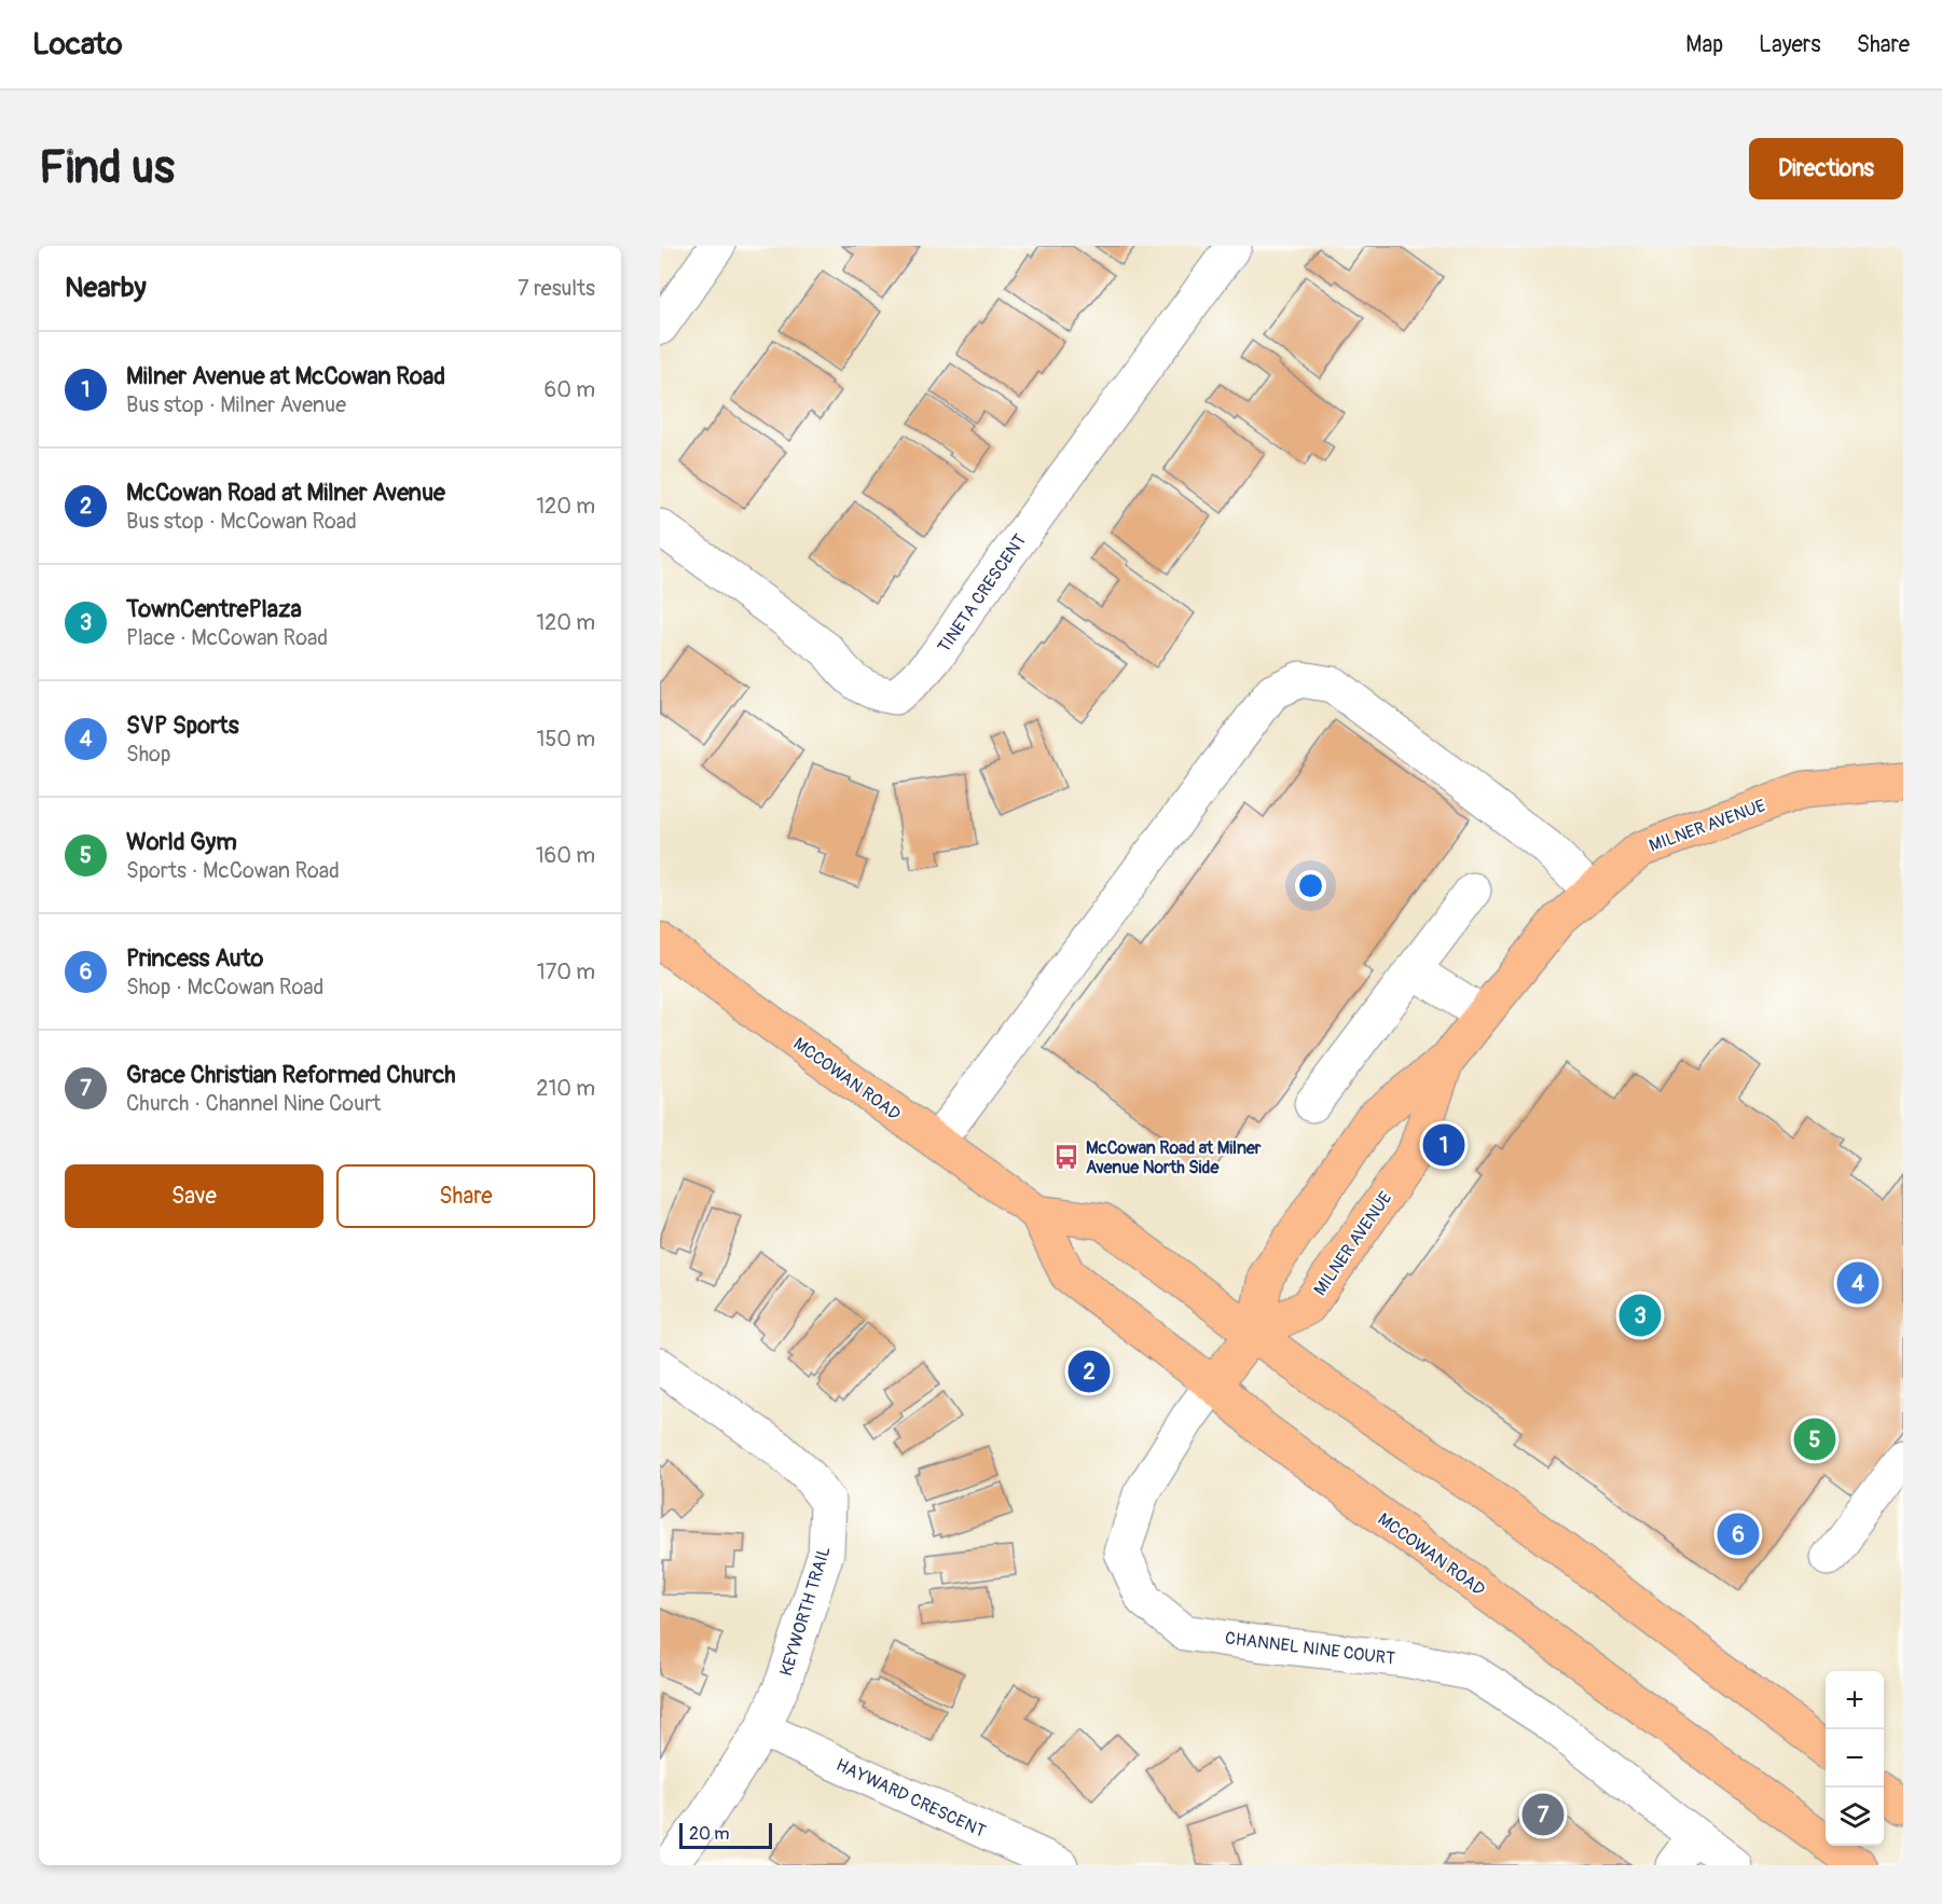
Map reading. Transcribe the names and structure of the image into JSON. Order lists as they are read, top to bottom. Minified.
{"streets":{"main road":["MILNER AVENUE","MCCOWAN ROAD","CHANNEL NINE COURT"],"street":["TINETA CRESCENT","KEYWORTH TRAIL","HAYWARD CRESCENT"]},"crossings":[["MILNER AVENUE","MCCOWAN ROAD"],["MILNER AVENUE","CHANNEL NINE COURT"],["MCCOWAN ROAD","CHANNEL NINE COURT"],["KEYWORTH TRAIL","HAYWARD CRESCENT"]],"places":{"bus stop":["McCowan Road at Milner Avenue North Side"]},"scale_bar":"20 m","page":{"header":"Locato","nav":["Map","Layers","Share"],"buttons":["Directions",["Save","Share"]],"title":"Find us","heading":["Nearby","7 results"],"list":[{"mark":"1","name":"Milner Avenue at McCowan Road","note":"Bus stop · Milner Avenue","value":"60 m"},{"mark":"2","name":"McCowan Road at Milner Avenue","note":"Bus stop · McCowan Road","value":"120 m"},{"mark":"3","name":"TownCentrePlaza","note":"Place · McCowan Road","value":"120 m"},{"mark":"4","name":"SVP Sports","note":"Shop","value":"150 m"},{"mark":"5","name":"World Gym","note":"Sports · McCowan Road","value":"160 m"},{"mark":"6","name":"Princess Auto","note":"Shop · McCowan Road","value":"170 m"},{"mark":"7","name":"Grace Christian Reformed Church","note":"Church · Channel Nine Court","value":"210 m"}],"pins":["1","4","3","2","5","6","7"],"map_buttons":["+","−"],"scale":"20 m"}}
